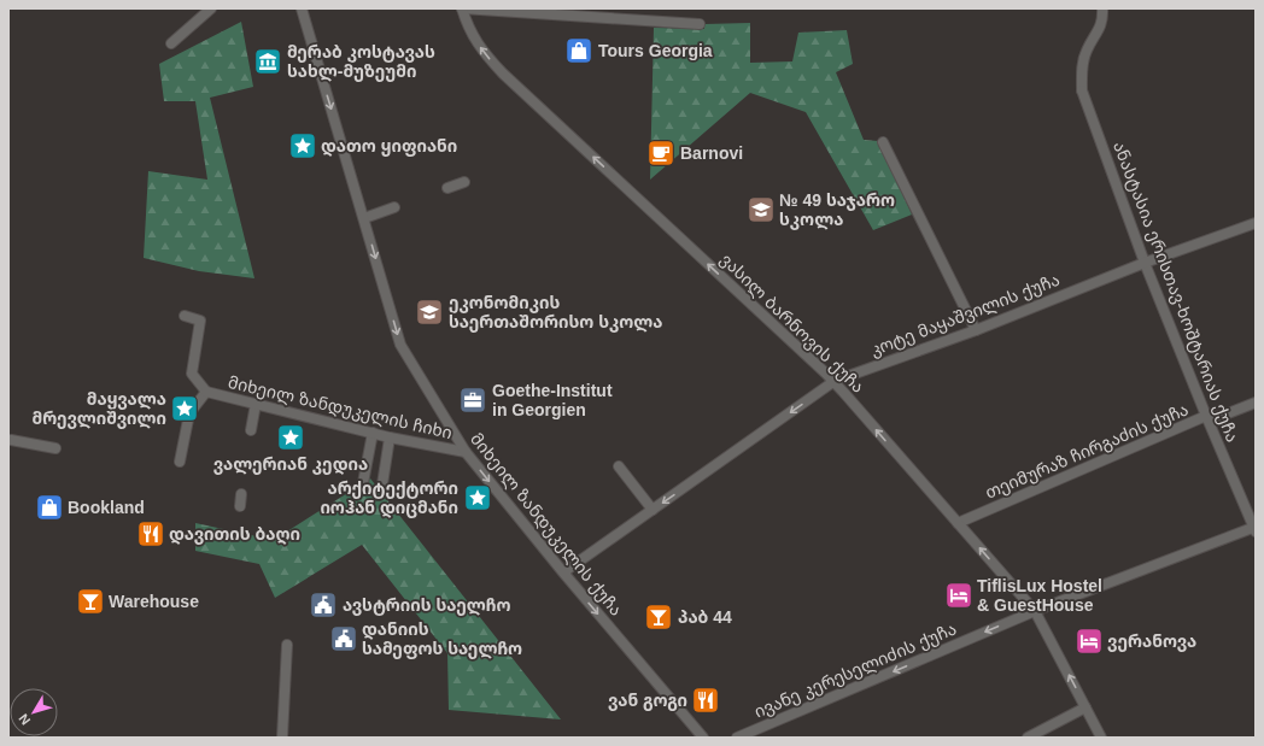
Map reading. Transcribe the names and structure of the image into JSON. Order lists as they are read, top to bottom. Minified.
{"streets":{"street":["ანასტასია ერისთავ-ხოშტარიას ქუჩა","კოტე მაყაშვილის ქუჩა","ვასილ ბარნოვის ქუჩა","მიხეილ ზანდუკელის ჩიხი","თეიმურაზ ჩირგაძის ქუჩა","მიხეილ ზანდუკელის ქუჩა","ივანე კერესელიძის ქუჩა"]},"crossings":[["ანასტასია ერისთავ-ხოშტარიას ქუჩა","კოტე მაყაშვილის ქუჩა"],["ანასტასია ერისთავ-ხოშტარიას ქუჩა","თეიმურაზ ჩირგაძის ქუჩა"],["ანასტასია ერისთავ-ხოშტარიას ქუჩა","ივანე კერესელიძის ქუჩა"],["კოტე მაყაშვილის ქუჩა","ვასილ ბარნოვის ქუჩა"],["კოტე მაყაშვილის ქუჩა","მიხეილ ზანდუკელის ქუჩა"],["ვასილ ბარნოვის ქუჩა","თეიმურაზ ჩირგაძის ქუჩა"],["ვასილ ბარნოვის ქუჩა","ივანე კერესელიძის ქუჩა"],["მიხეილ ზანდუკელის ჩიხი","მიხეილ ზანდუკელის ქუჩა"]],"one_way":["ვასილ ბარნოვის ქუჩა","მიხეილ ზანდუკელის ქუჩა","ივანე კერესელიძის ქუჩა"],"places":{"shop":["Tours Georgia","Bookland"],"museum":["მერაბ კოსტავას სახლ-მუზეუმი"],"place":["დათო ყიფიანი","მაყვალა მრევლიშვილი","ვალერიან კედია","არქიტექტორი იოჰან დიცმანი"],"cafe":["Barnovi"],"school or university":["№ 49 საჯარო სკოლა","ეკონომიკის საერთაშორისო სკოლა"],"office":["Goethe-Institut in Georgien"],"restaurant":["დავითის ბაღი","ვან გოგი"],"hotel":["TiflisLux Hostel & GuestHouse","ვერანოვა"],"bar":["Warehouse","პაბ 44"],"public building":["ავსტრიის საელჩო","დანიის სამეფოს საელჩო"]},"north":"bottom left"}
